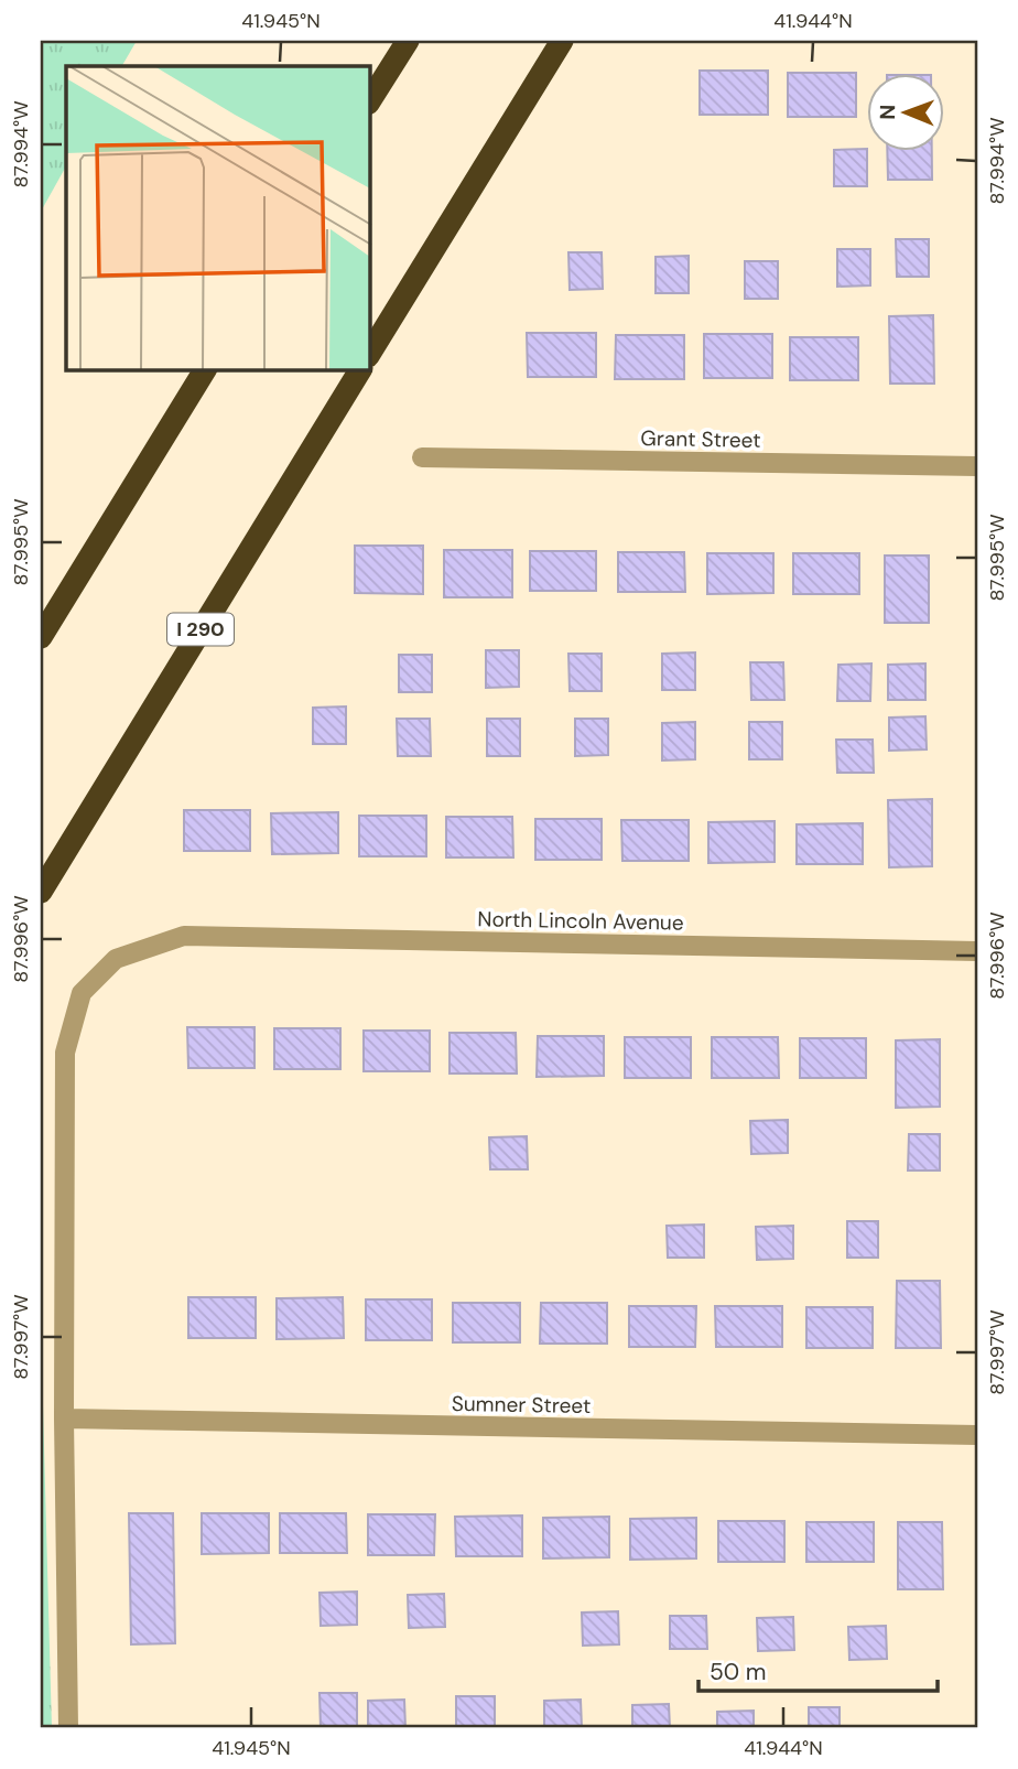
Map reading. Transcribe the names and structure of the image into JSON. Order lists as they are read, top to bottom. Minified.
{"streets":{"highway":["I 290"],"street":["Grant Street","North Lincoln Avenue","Sumner Street"]},"crossings":[["North Lincoln Avenue","Sumner Street"]],"scale_bar":"50 m","north":"left","coordinates":["41.945°N","41.944°N","87.994°W","87.995°W","87.996°W","87.997°W"]}
